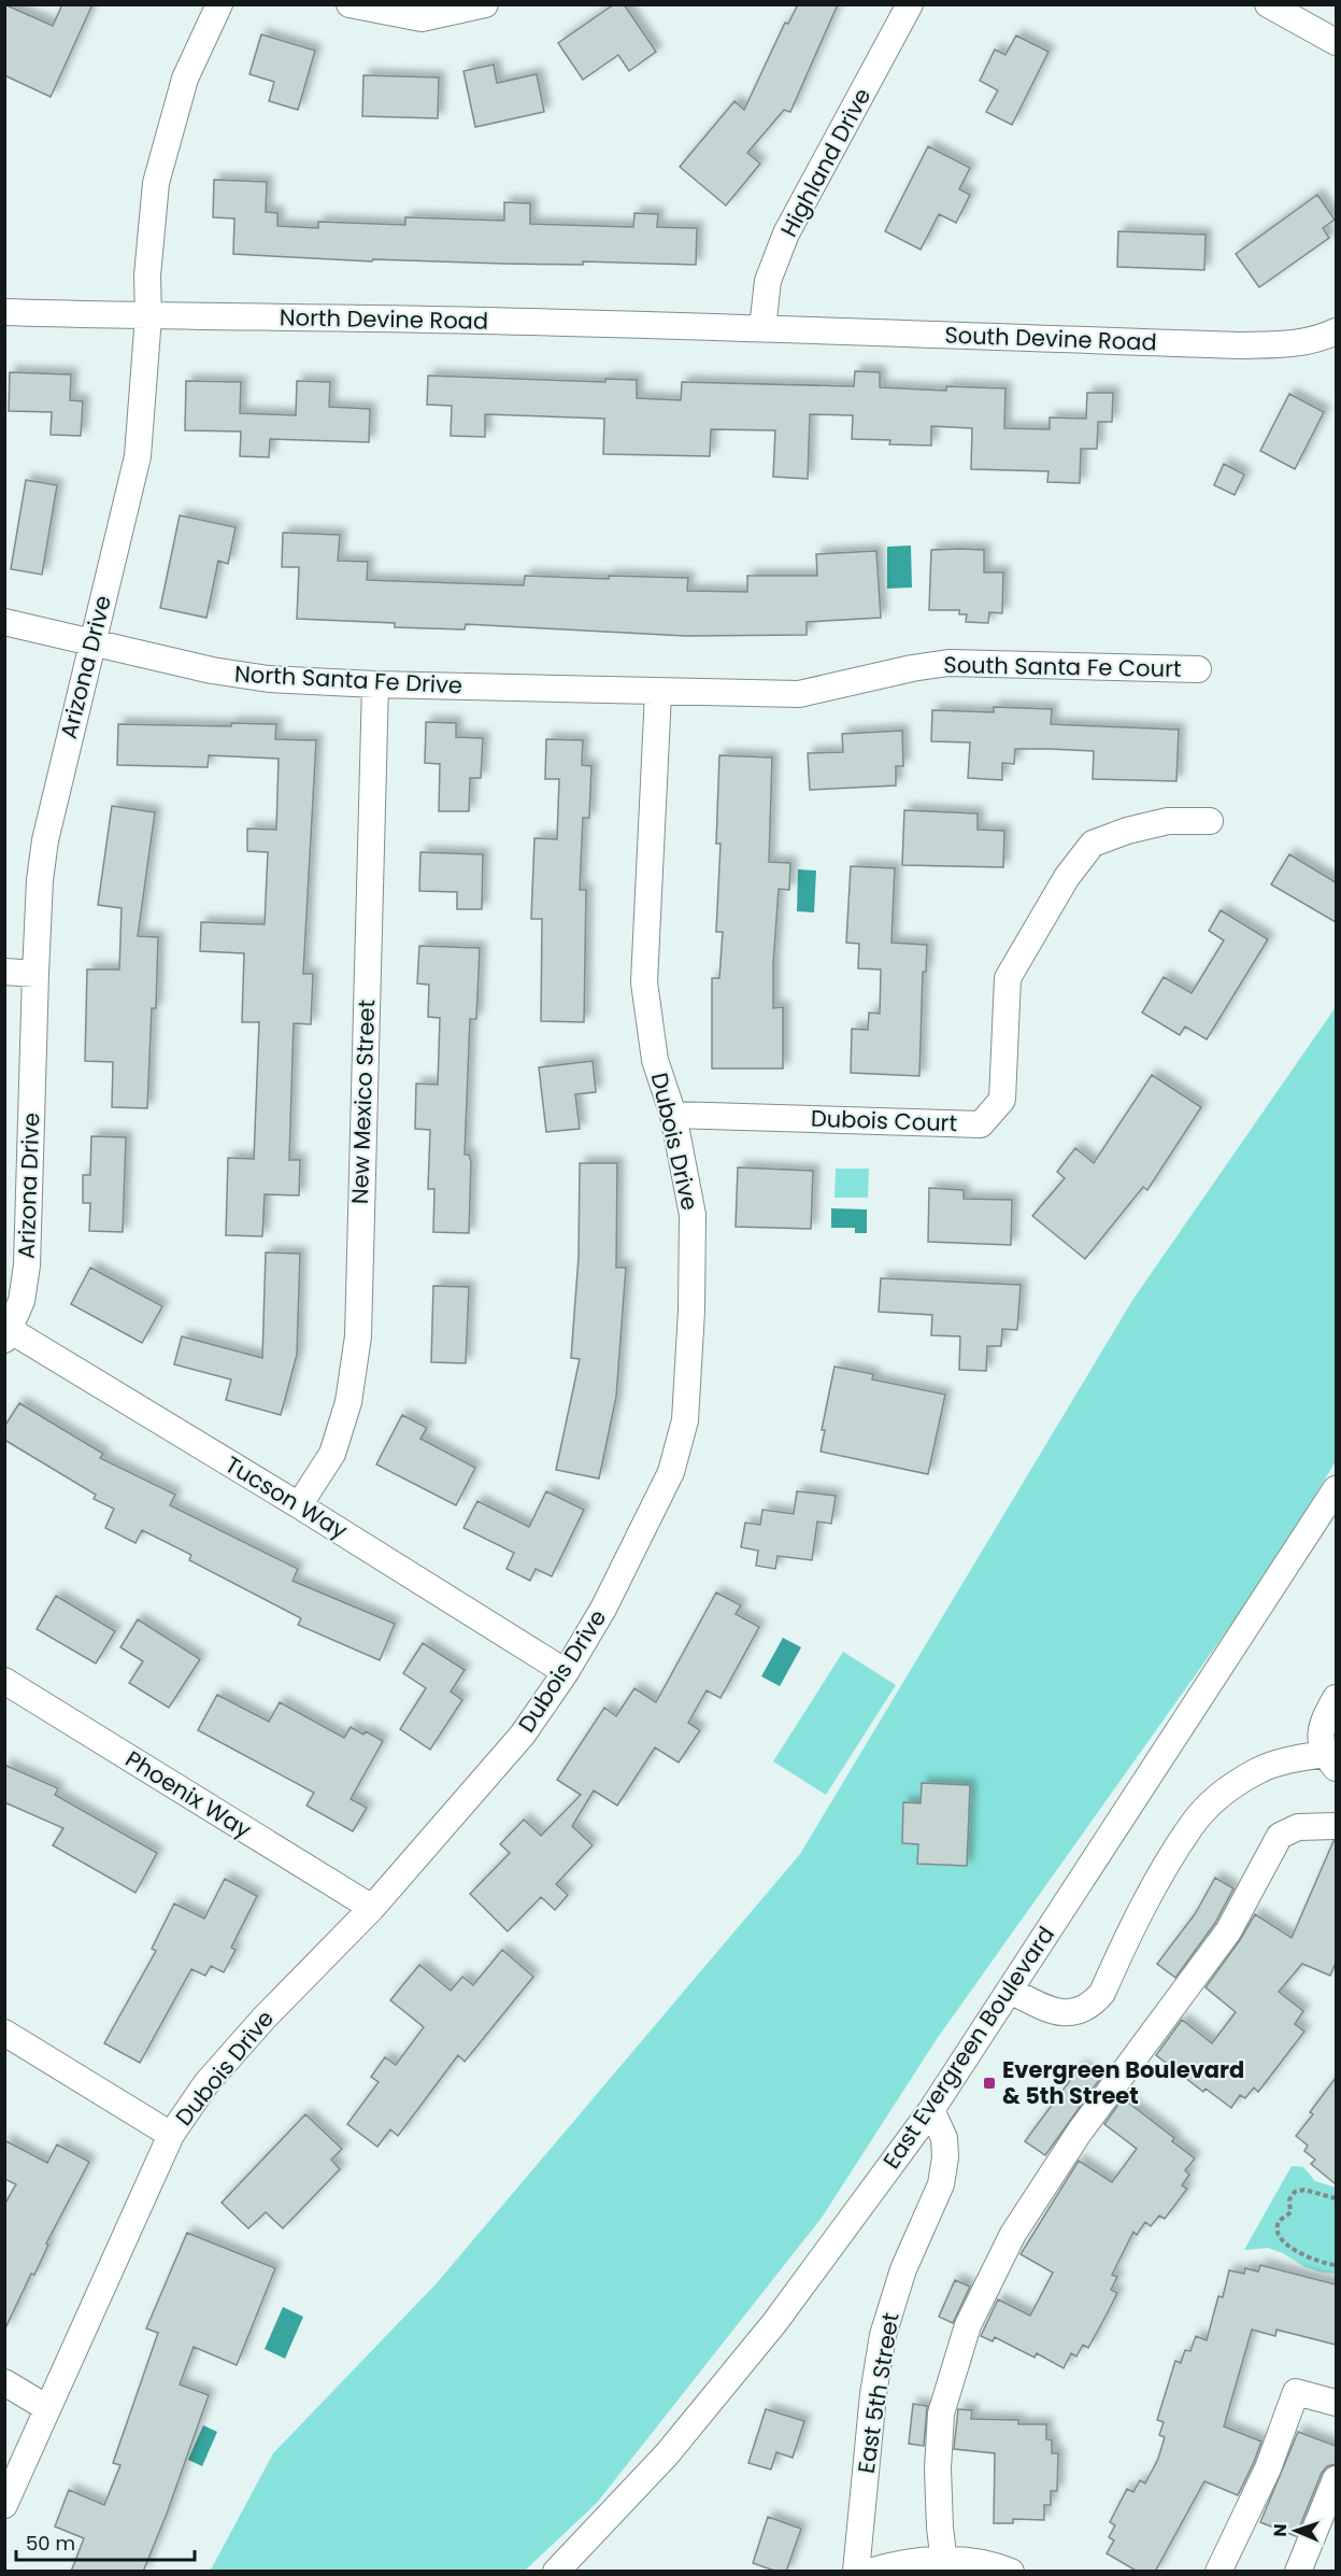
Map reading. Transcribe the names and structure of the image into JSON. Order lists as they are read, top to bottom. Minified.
{"streets":{"street":["Highland Drive","North Devine Road","South Devine Road","Arizona Drive","South Santa Fe Court","North Santa Fe Drive","New Mexico Street","Dubois Court","Dubois Drive","Tucson Way","Phoenix Way","East Evergreen Boulevard","East 5th Street"]},"crossings":[["Highland Drive","North Devine Road"],["Highland Drive","South Devine Road"],["North Devine Road","South Devine Road"],["North Devine Road","Arizona Drive"],["Arizona Drive","North Santa Fe Drive"],["Arizona Drive","Tucson Way"],["South Santa Fe Court","North Santa Fe Drive"],["South Santa Fe Court","Dubois Drive"],["North Santa Fe Drive","New Mexico Street"],["North Santa Fe Drive","Dubois Drive"],["New Mexico Street","Tucson Way"],["Dubois Court","Dubois Drive"],["Dubois Drive","Tucson Way"],["Dubois Drive","Phoenix Way"],["East Evergreen Boulevard","East 5th Street"]],"places":{"transit":["Evergreen Boulevard & 5th Street"]},"scale_bar":"50 m","north":"left"}
